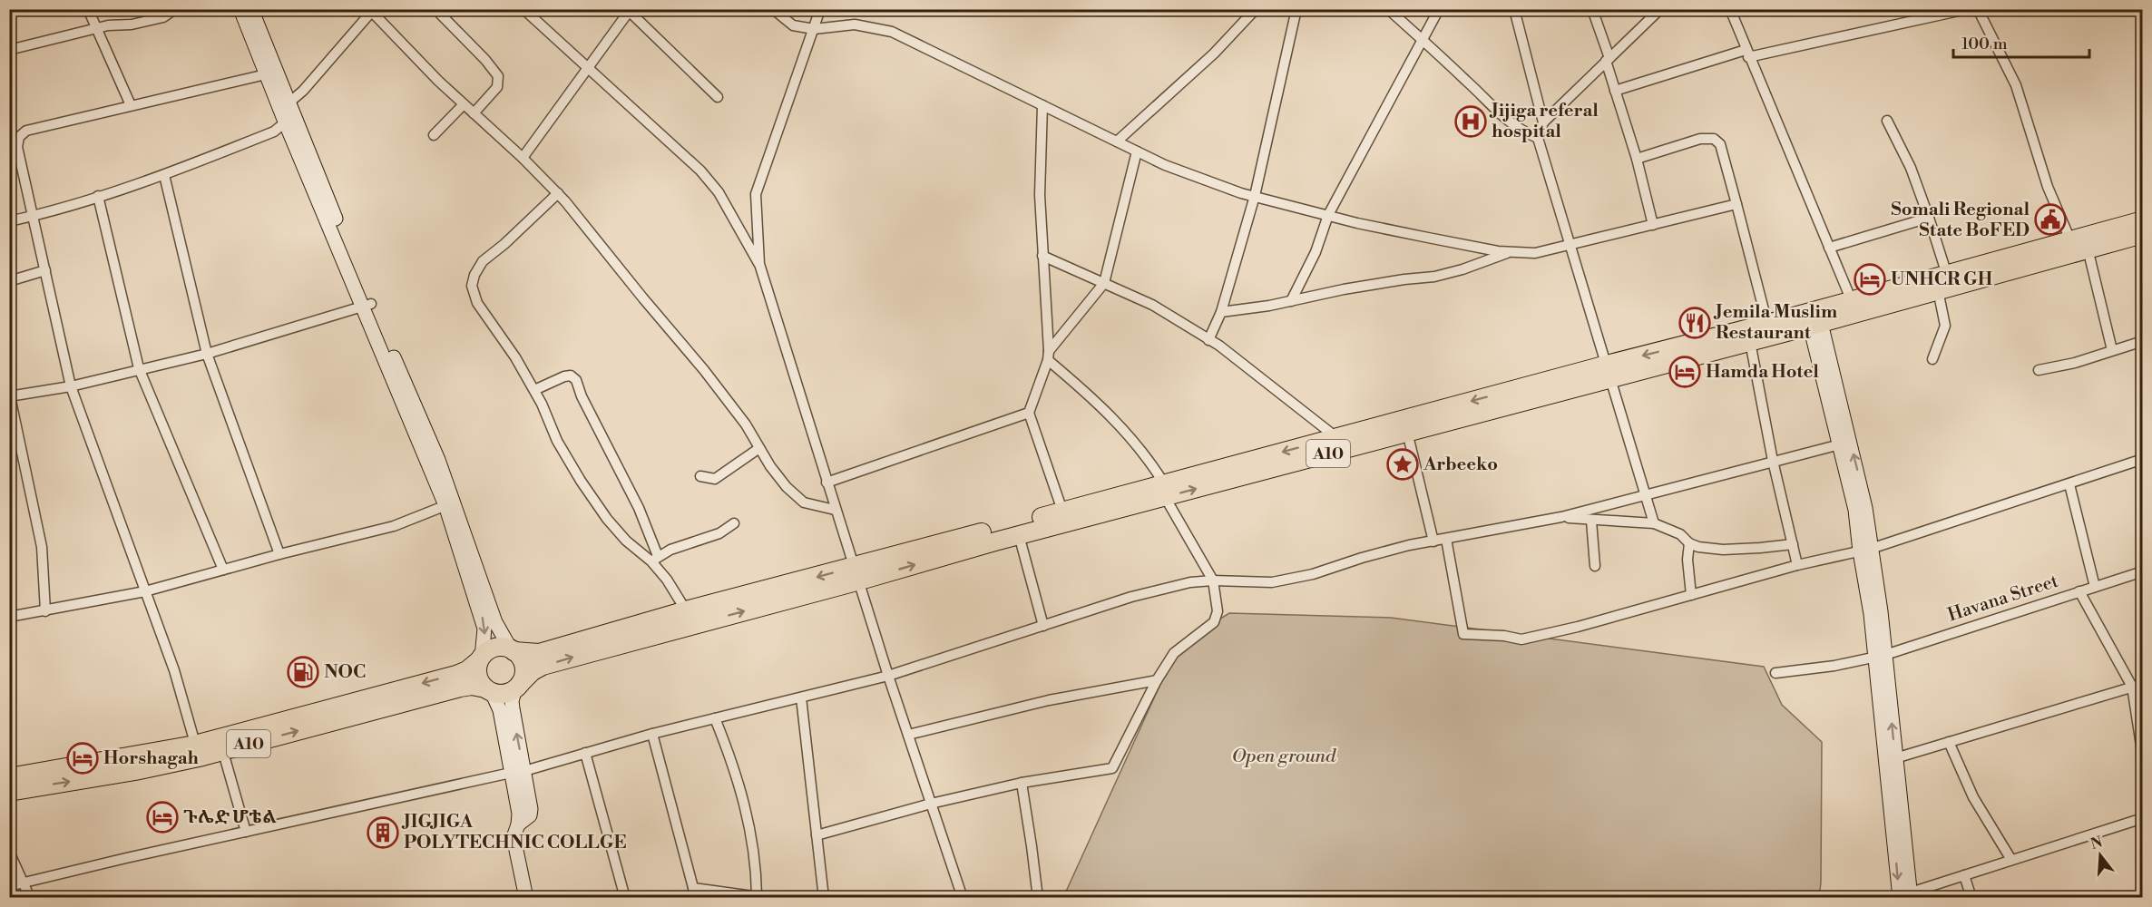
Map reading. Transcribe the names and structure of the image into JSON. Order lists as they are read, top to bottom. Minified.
{"streets":{"highway":["A10"],"street":["Havana Street"]},"parks":["Open ground"],"places":{"hospital":["Jijiga referal hospital"],"public building":["Somali Regional State BoFED"],"hotel":["UNHCR GH","Hamda Hotel","Horshagah","ጉሌድ ሆቴል"],"restaurant":["Jemila Muslim Restaurant"],"place":["Arbeeko"],"fuel station":["NOC"],"building":["JIGJIGA POLYTECHNIC COLLGE"]},"scale_bar":"100 m","north":"top"}
